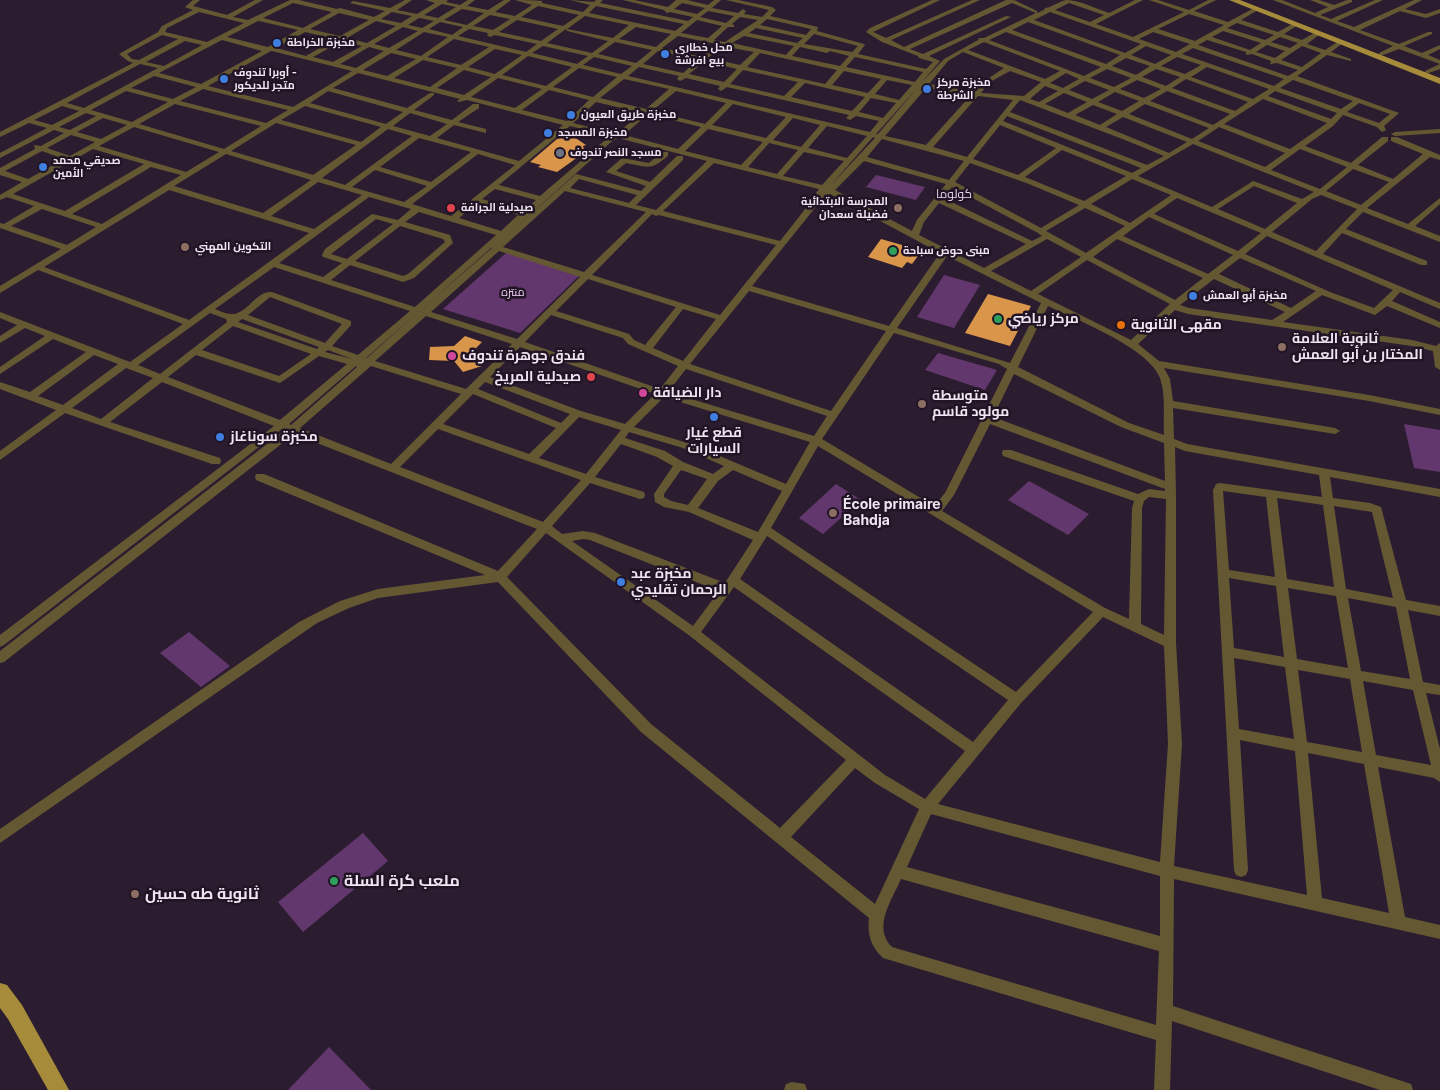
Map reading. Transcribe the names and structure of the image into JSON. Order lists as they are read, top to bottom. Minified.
{"districts":["كولوما"],"parks":["منتزه"],"places":["مخبزة الخراطة","محل خطاري بيع افرشة","أوبرا تندوف - متجر للديكور","مخبزة مركز الشرطة","مخبزة طريق العيون","مخبزة المسجد","مسجد النصر تندوف","صديقي محمد الأمين","صيدلية الجرافة","المدرسة الابتدائية فضيلة سعدان","التكوين المهني","مبنى حوض سباحة","مخبزة أبو العمش","مركز رياضي","مقهى الثانوية","ثانوية العلامة المختار بن أبو العمش","فندق جوهرة تندوف","صيدلية المريخ","دار الضيافة","متوسطة مولود قاسم","قطع غيار السيارات","مخبزة سوناغاز","École primaire Bahdja","مخبزة عبد الرحمان تقليدي","ملعب كرة السلة","ثانوية طه حسين"]}
